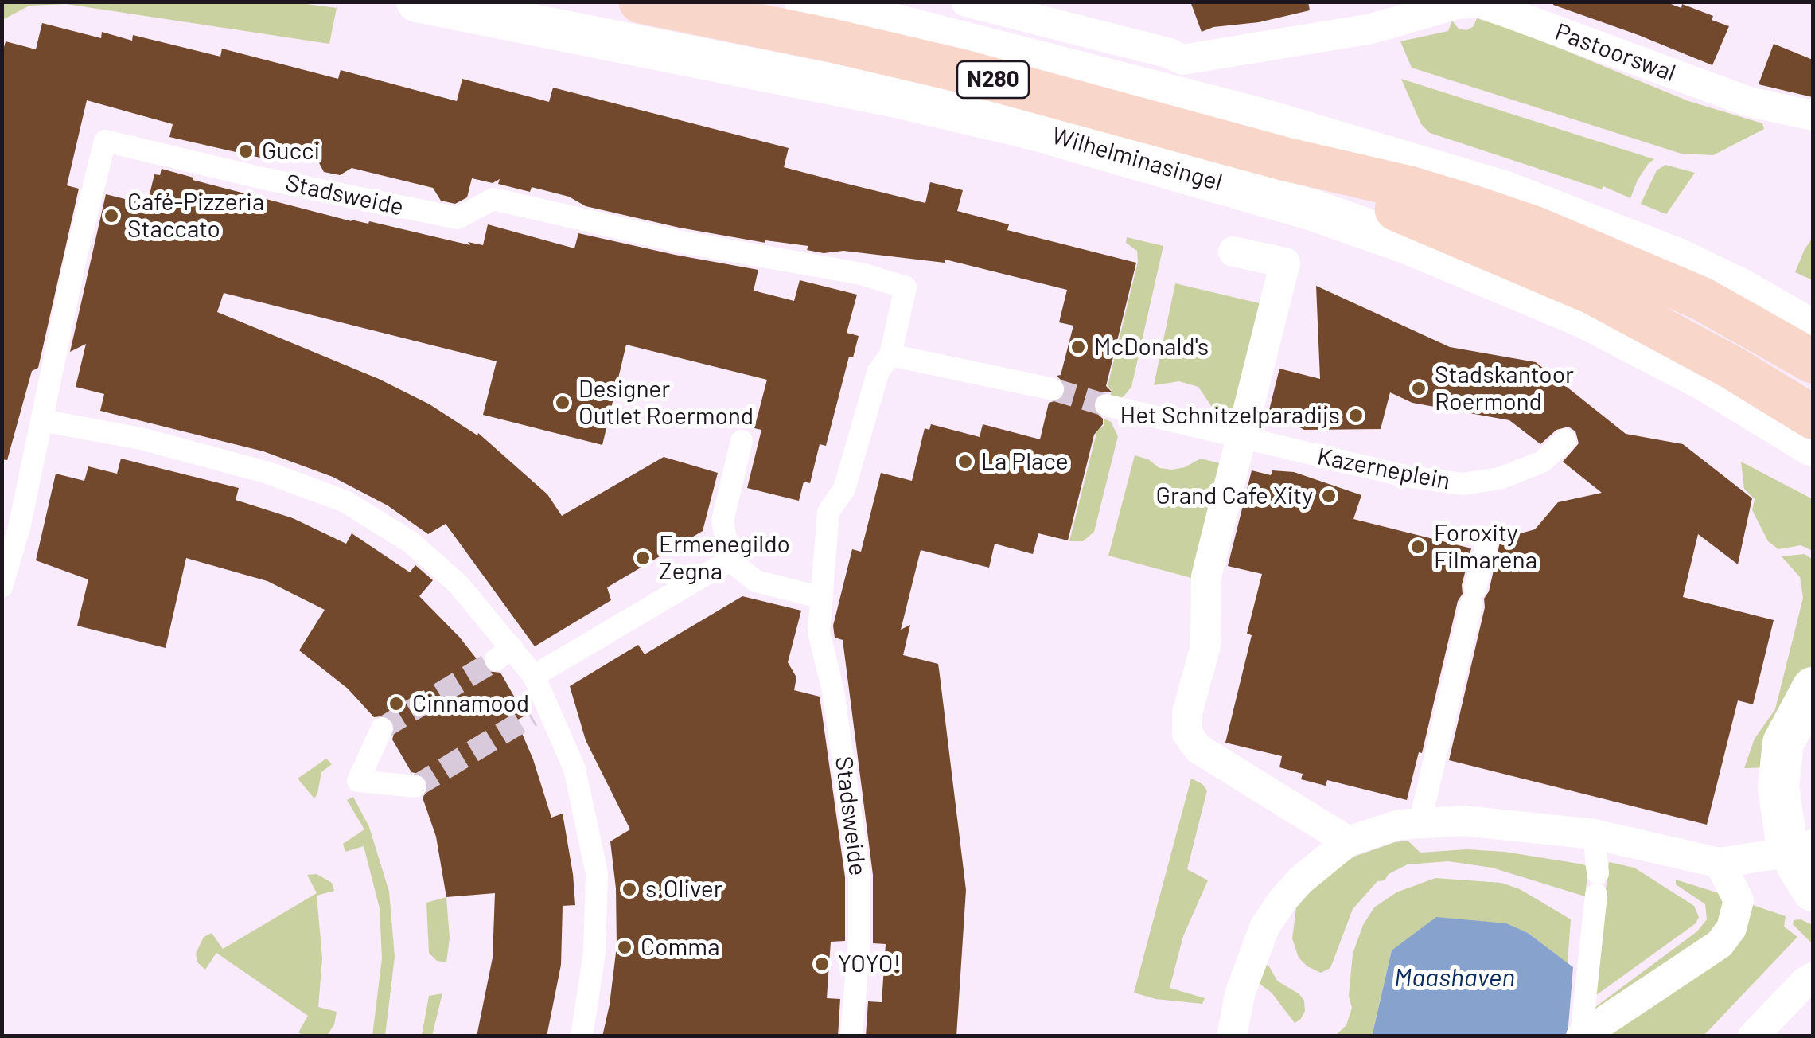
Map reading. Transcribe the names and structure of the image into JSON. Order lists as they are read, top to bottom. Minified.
{"streets":{"main road":["N280","Wilhelminasingel"],"street":["Pastoorswal","Stadsweide","Kazerneplein"]},"water":["Maashaven"],"places":["Gucci","Café-Pizzeria Staccato","McDonald's","Stadskantoor Roermond","Designer Outlet Roermond","Het Schnitzelparadijs","La Place","Grand Cafe Xity","Foroxity Filmarena","Ermenegildo Zegna","Cinnamood","s.Oliver","Comma","YOYO!"]}
